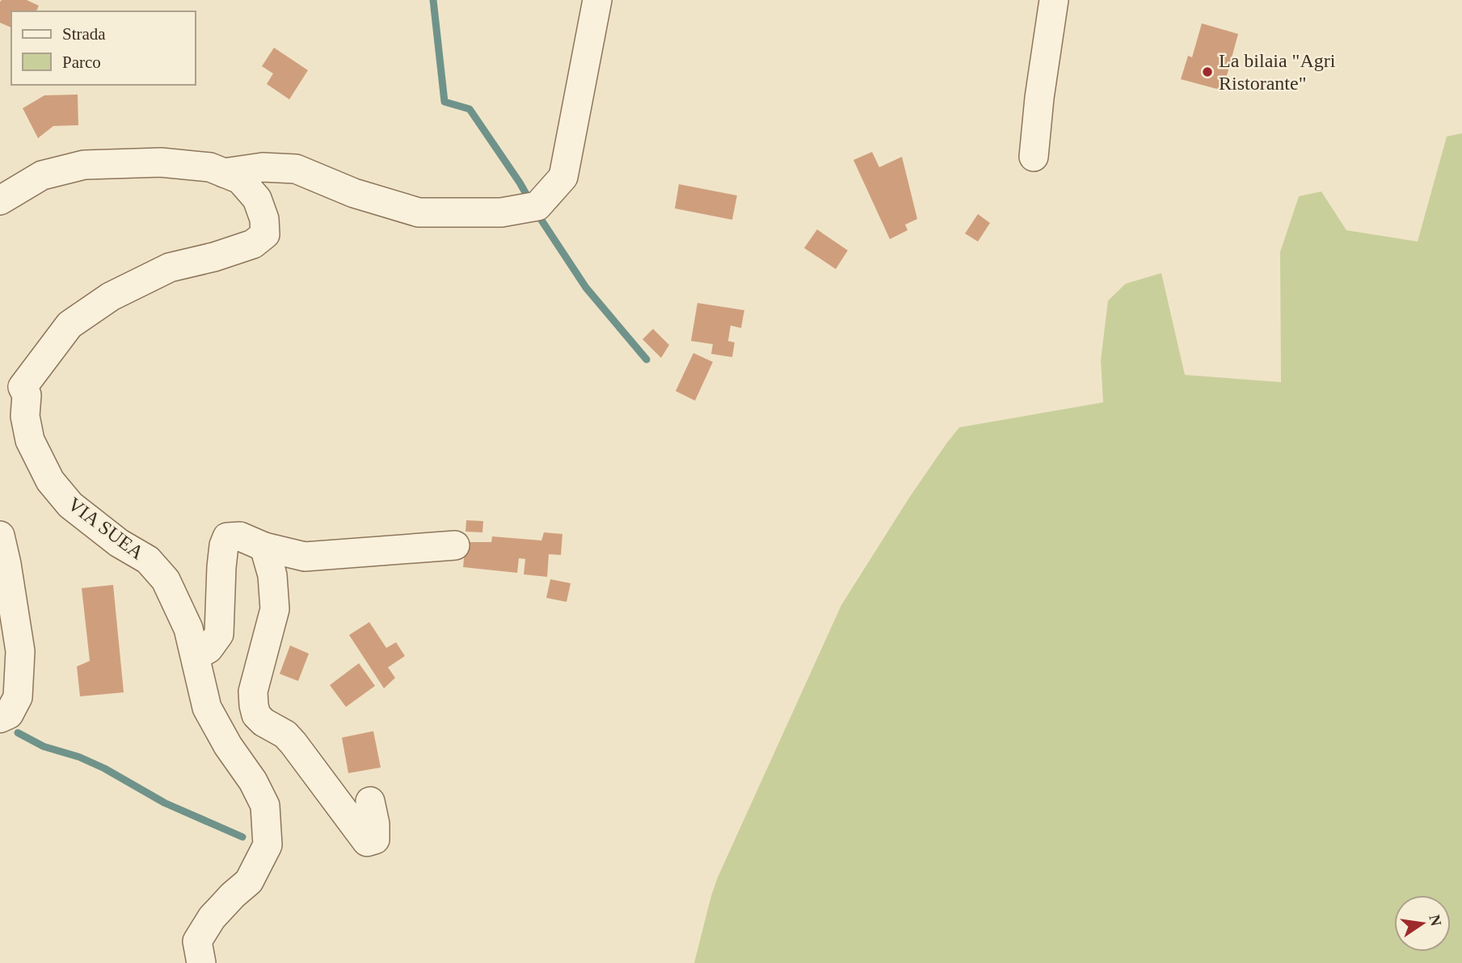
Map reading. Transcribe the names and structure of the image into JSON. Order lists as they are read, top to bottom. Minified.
{"streets":{"street":["VIA SUEA"]},"places":["La bilaia \"Agri Ristorante\""],"legend":["Strada","Parco"],"north":"right"}
